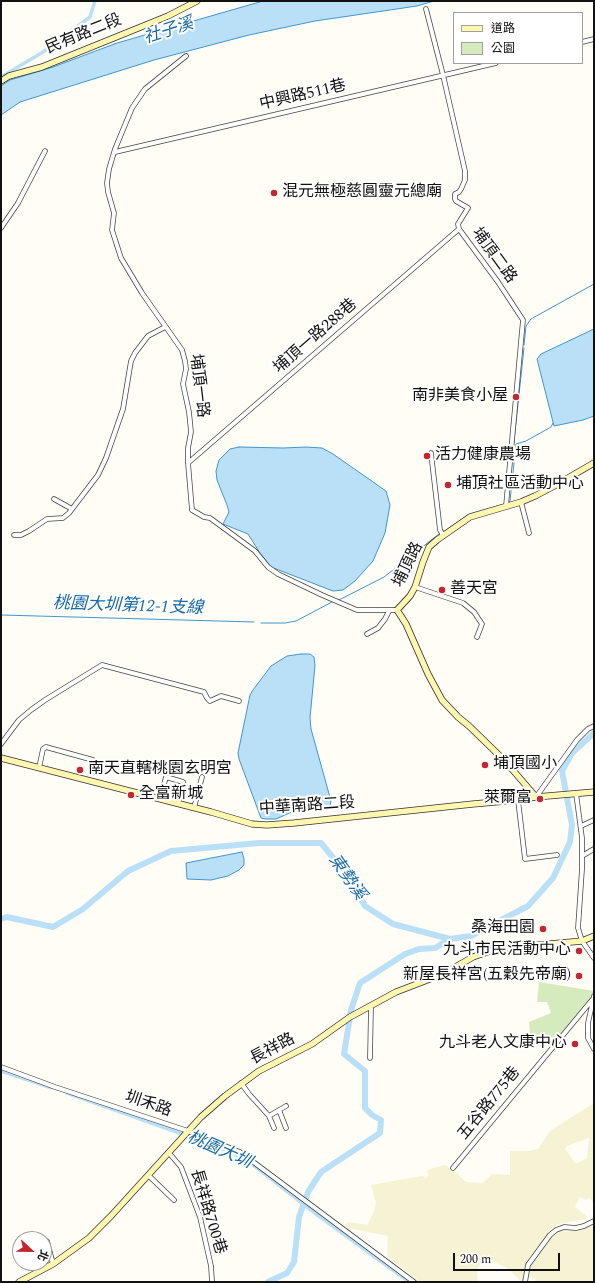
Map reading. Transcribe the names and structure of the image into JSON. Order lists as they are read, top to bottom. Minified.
{"streets":{"street":["民有路二段","中興路511巷","埔頂二路","埔頂一路288巷","埔頂一路","埔頂路","中華南路二段","長祥路","五谷路775巷","圳禾路","長祥路700巷"]},"crossings":[["中興路511巷","埔頂二路"],["中興路511巷","埔頂一路"],["埔頂二路","埔頂一路288巷"],["埔頂二路","埔頂路"],["埔頂一路288巷","埔頂一路"],["埔頂一路","埔頂路"],["埔頂路","中華南路二段"],["長祥路","圳禾路"],["長祥路","長祥路700巷"]],"water":["社子溪","桃園大圳第12-1支線","東勢溪","桃園大圳"],"places":["混元無極慈圓靈元總廟","南非美食小屋","活力健康農場","埔頂社區活動中心","善天宮","埔頂國小","南天直轄桃園玄明宮","全富新城","萊爾富","桑海田園","九斗市民活動中心","新屋長祥宮(五穀先帝廟)","九斗老人文康中心"],"legend":["道路","公園"],"scale_bar":"200 m","north":"right"}
